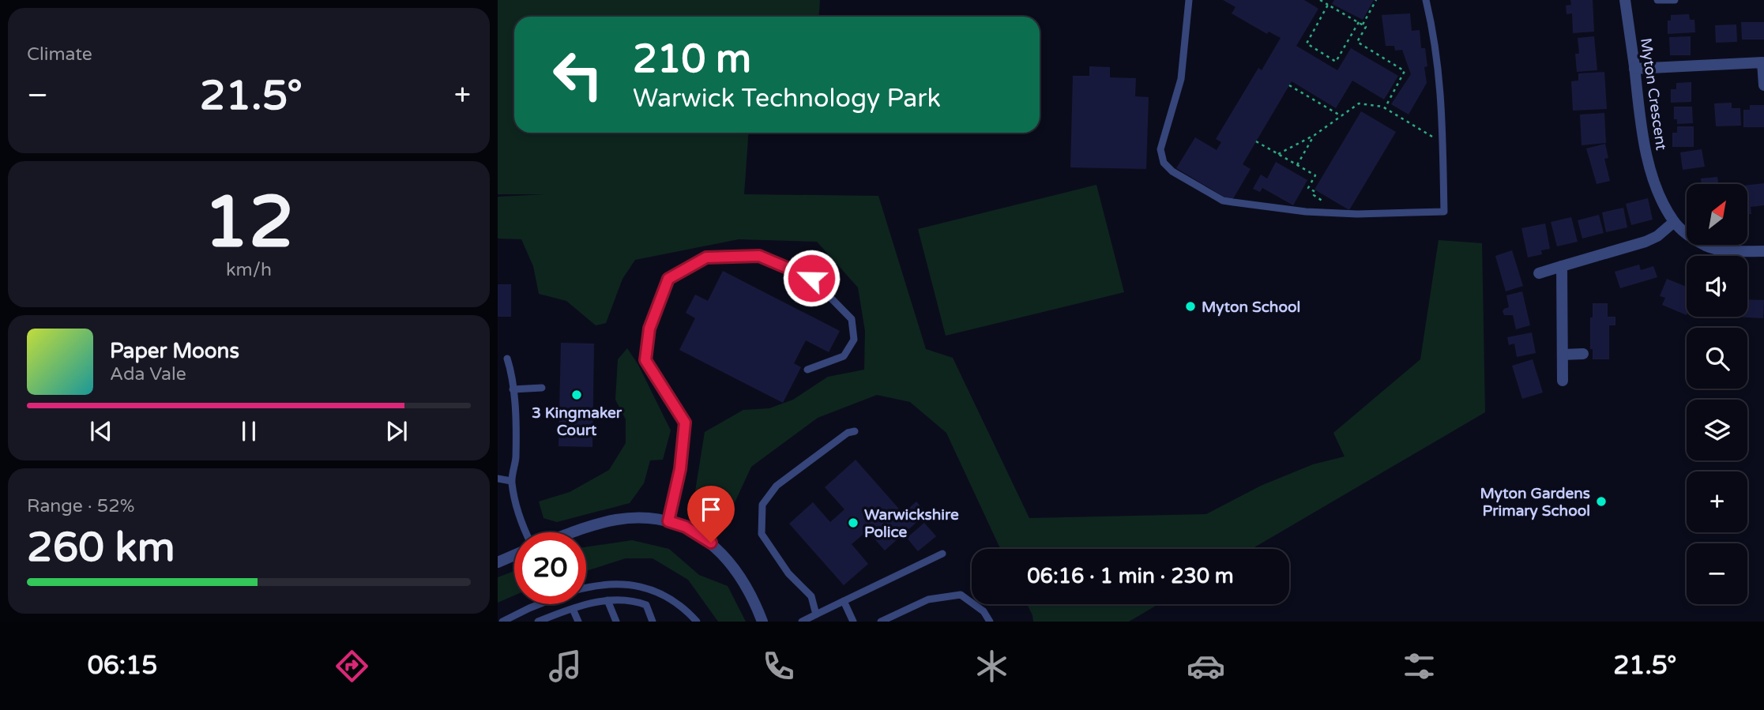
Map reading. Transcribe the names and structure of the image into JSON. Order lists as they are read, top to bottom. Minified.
{"streets":{"street":["Myton Crescent"]},"places":["Myton School","3 Kingmaker Court","Myton Gardens Primary School","Warwickshire Police"],"north":"top right","page":{"tile":["Climate",["12","km/h"],["Range · 52%","260 km"]],"turn":["210 m","Warwick Technology Park"],"heat":["−","21.5°","+"],"map_buttons":["+","−"],"song":["Paper Moons","Ada Vale"],"limit":"20","trip":"06:16 · 1 min · 230 m","tabs":["06:15","21.5°"]}}
